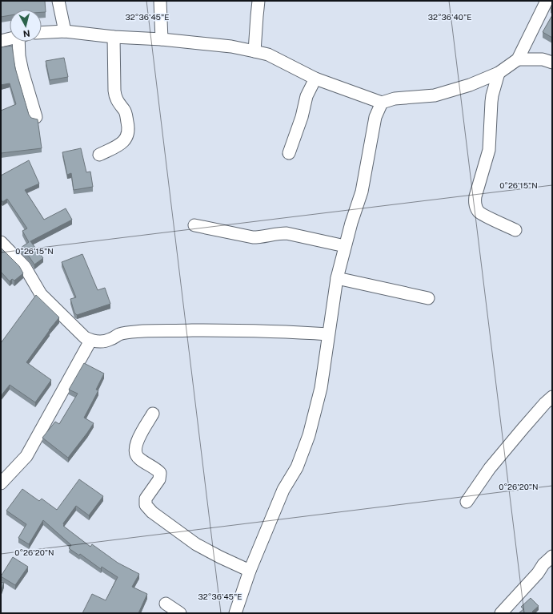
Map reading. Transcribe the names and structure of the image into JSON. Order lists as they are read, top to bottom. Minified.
{"north":"bottom","coordinates":["32°36'45\"E","32°36'40\"E","0°26'15\"N","0°26'20\"N"]}
